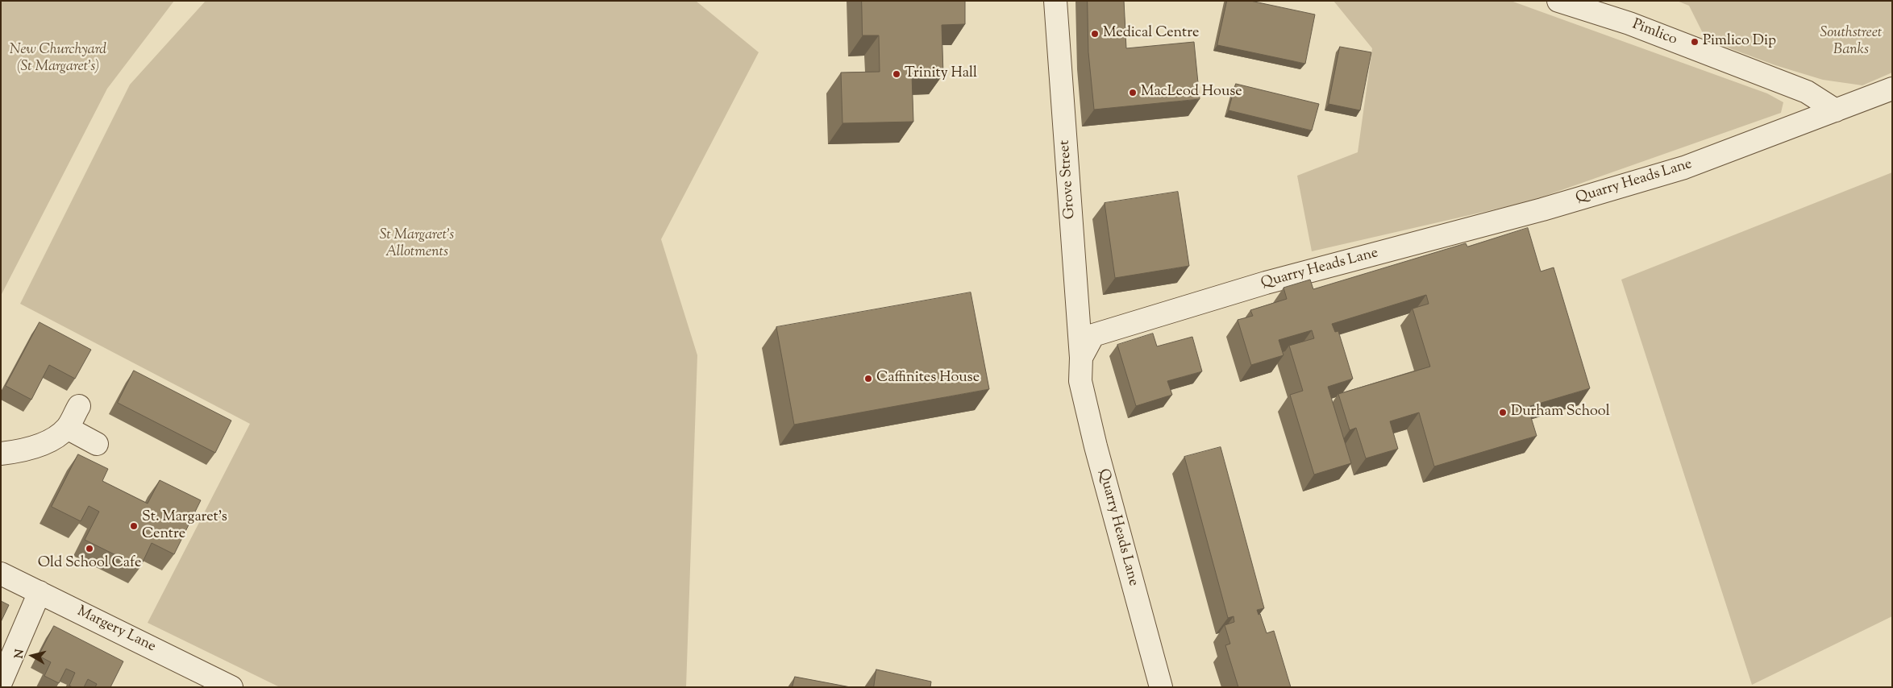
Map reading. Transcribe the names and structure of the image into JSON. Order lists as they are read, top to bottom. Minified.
{"streets":{"street":["Pimlico","Grove Street","Quarry Heads Lane","Margery Lane"]},"crossings":[["Pimlico","Quarry Heads Lane"],["Grove Street","Quarry Heads Lane"]],"parks":["Southstreet Banks","New Churchyard (St Margaret's)","St Margaret's Allotments"],"places":["Medical Centre","Pimlico Dip","Trinity Hall","MacLeod House","Caffinites House","Durham School","St. Margaret's Centre","Old School Cafe"],"north":"left"}
